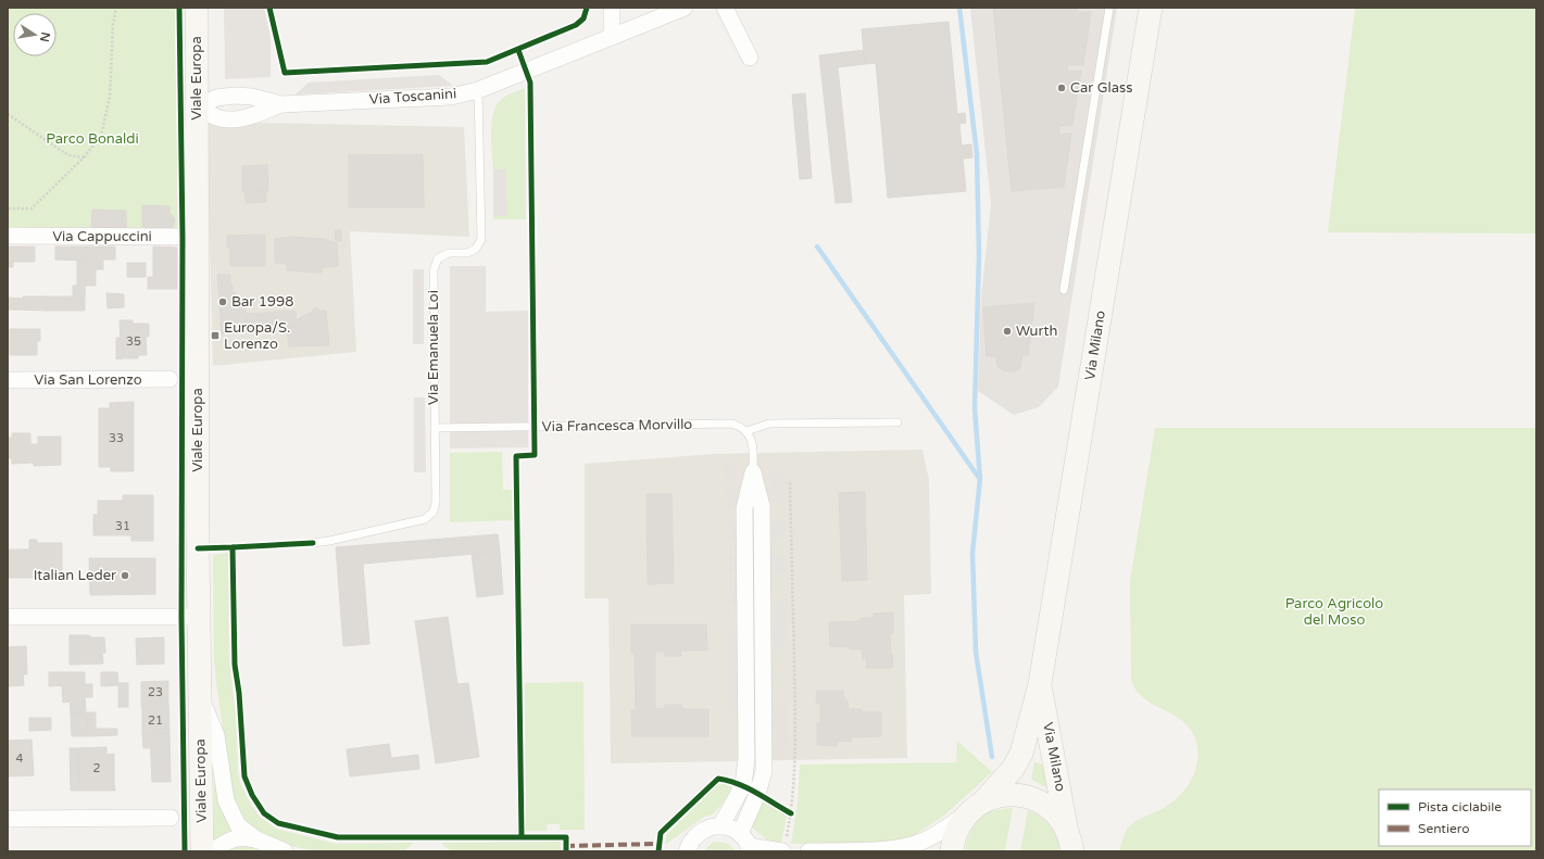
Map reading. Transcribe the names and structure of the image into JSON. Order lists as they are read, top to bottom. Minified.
{"streets":{"main road":["Viale Europa","Via Milano"],"street":["Via Toscanini","Via Cappuccini","Via San Lorenzo"],"lane":["Via Emanuela Loi","Via Francesca Morvillo"]},"crossings":[["Viale Europa","Via Toscanini"],["Viale Europa","Via Cappuccini"],["Via Toscanini","Via Emanuela Loi"],["Via Emanuela Loi","Via Francesca Morvillo"]],"parks":["Parco Bonaldi","Parco Agricolo del Moso"],"places":{"other":["Car Glass","Bar 1998","Wurth","Italian Leder"],"transit":["Europa/S. Lorenzo"]},"house_numbers":["35","33","31","23","21","4","2"],"legend":["Pista ciclabile","Sentiero"],"north":"right"}
